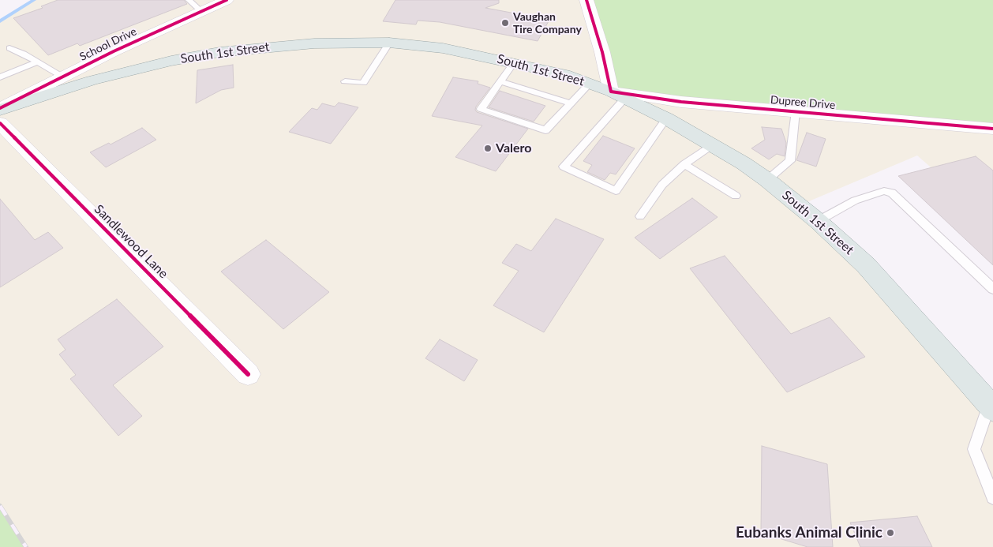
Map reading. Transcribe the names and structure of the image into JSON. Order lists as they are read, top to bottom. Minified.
{"streets":{"main road":["South 1st Street"],"street":["School Drive","Dupree Drive","Sandlewood Lane"]},"crossings":[["School Drive","South 1st Street"],["South 1st Street","Dupree Drive"]],"places":["Vaughan Tire Company","Valero","Eubanks Animal Clinic"]}
